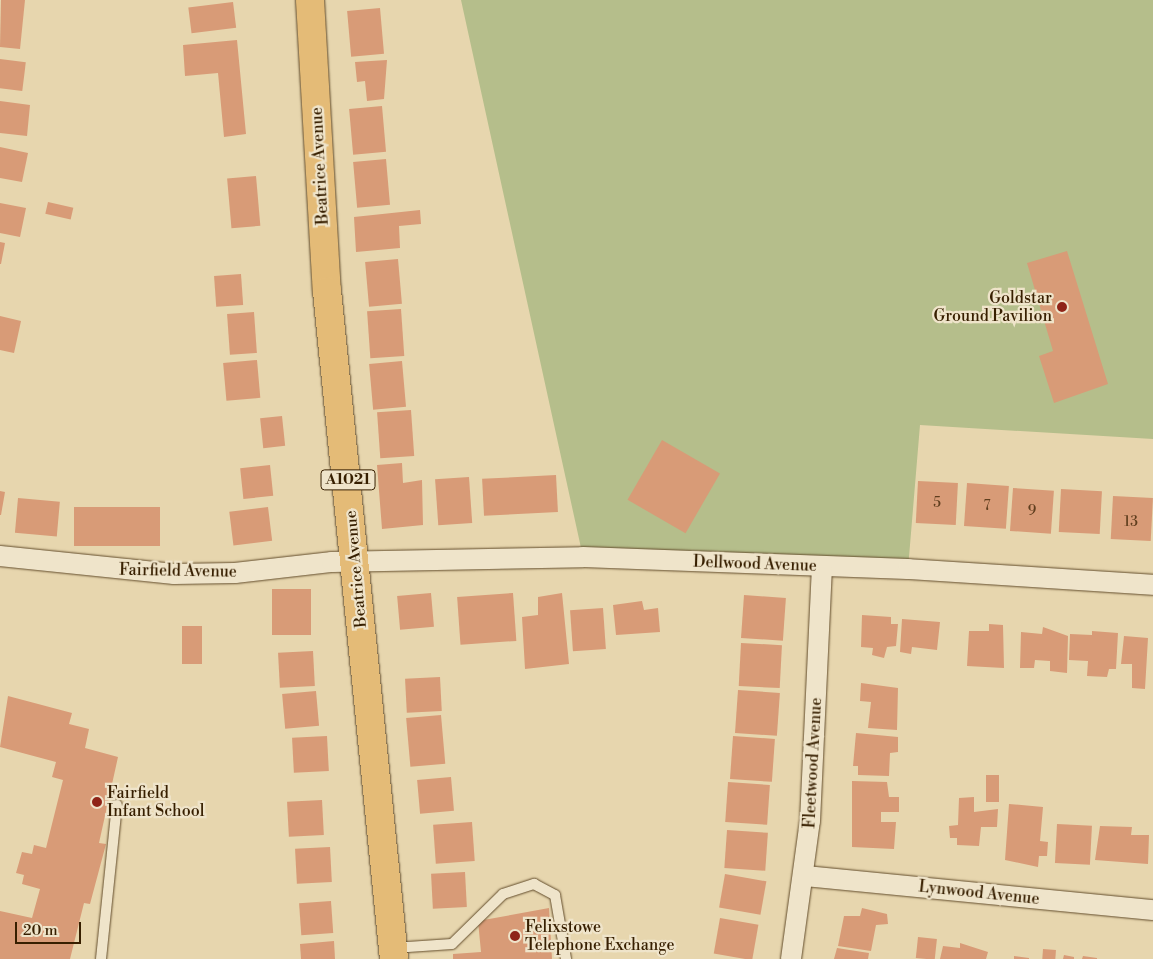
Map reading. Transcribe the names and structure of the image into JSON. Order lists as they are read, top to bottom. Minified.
{"streets":{"main road":["Beatrice Avenue","A1021"],"street":["Dellwood Avenue","Fairfield Avenue","Fleetwood Avenue","Lynwood Avenue"]},"crossings":[["Beatrice Avenue","Dellwood Avenue"],["Beatrice Avenue","Fairfield Avenue"],["Dellwood Avenue","Fairfield Avenue"],["Dellwood Avenue","Fleetwood Avenue"],["Fleetwood Avenue","Lynwood Avenue"]],"places":["Goldstar Ground Pavilion","Fairfield Infant School","Felixstowe Telephone Exchange"],"house_numbers":["5","7","9","13"],"scale_bar":"20 m"}
